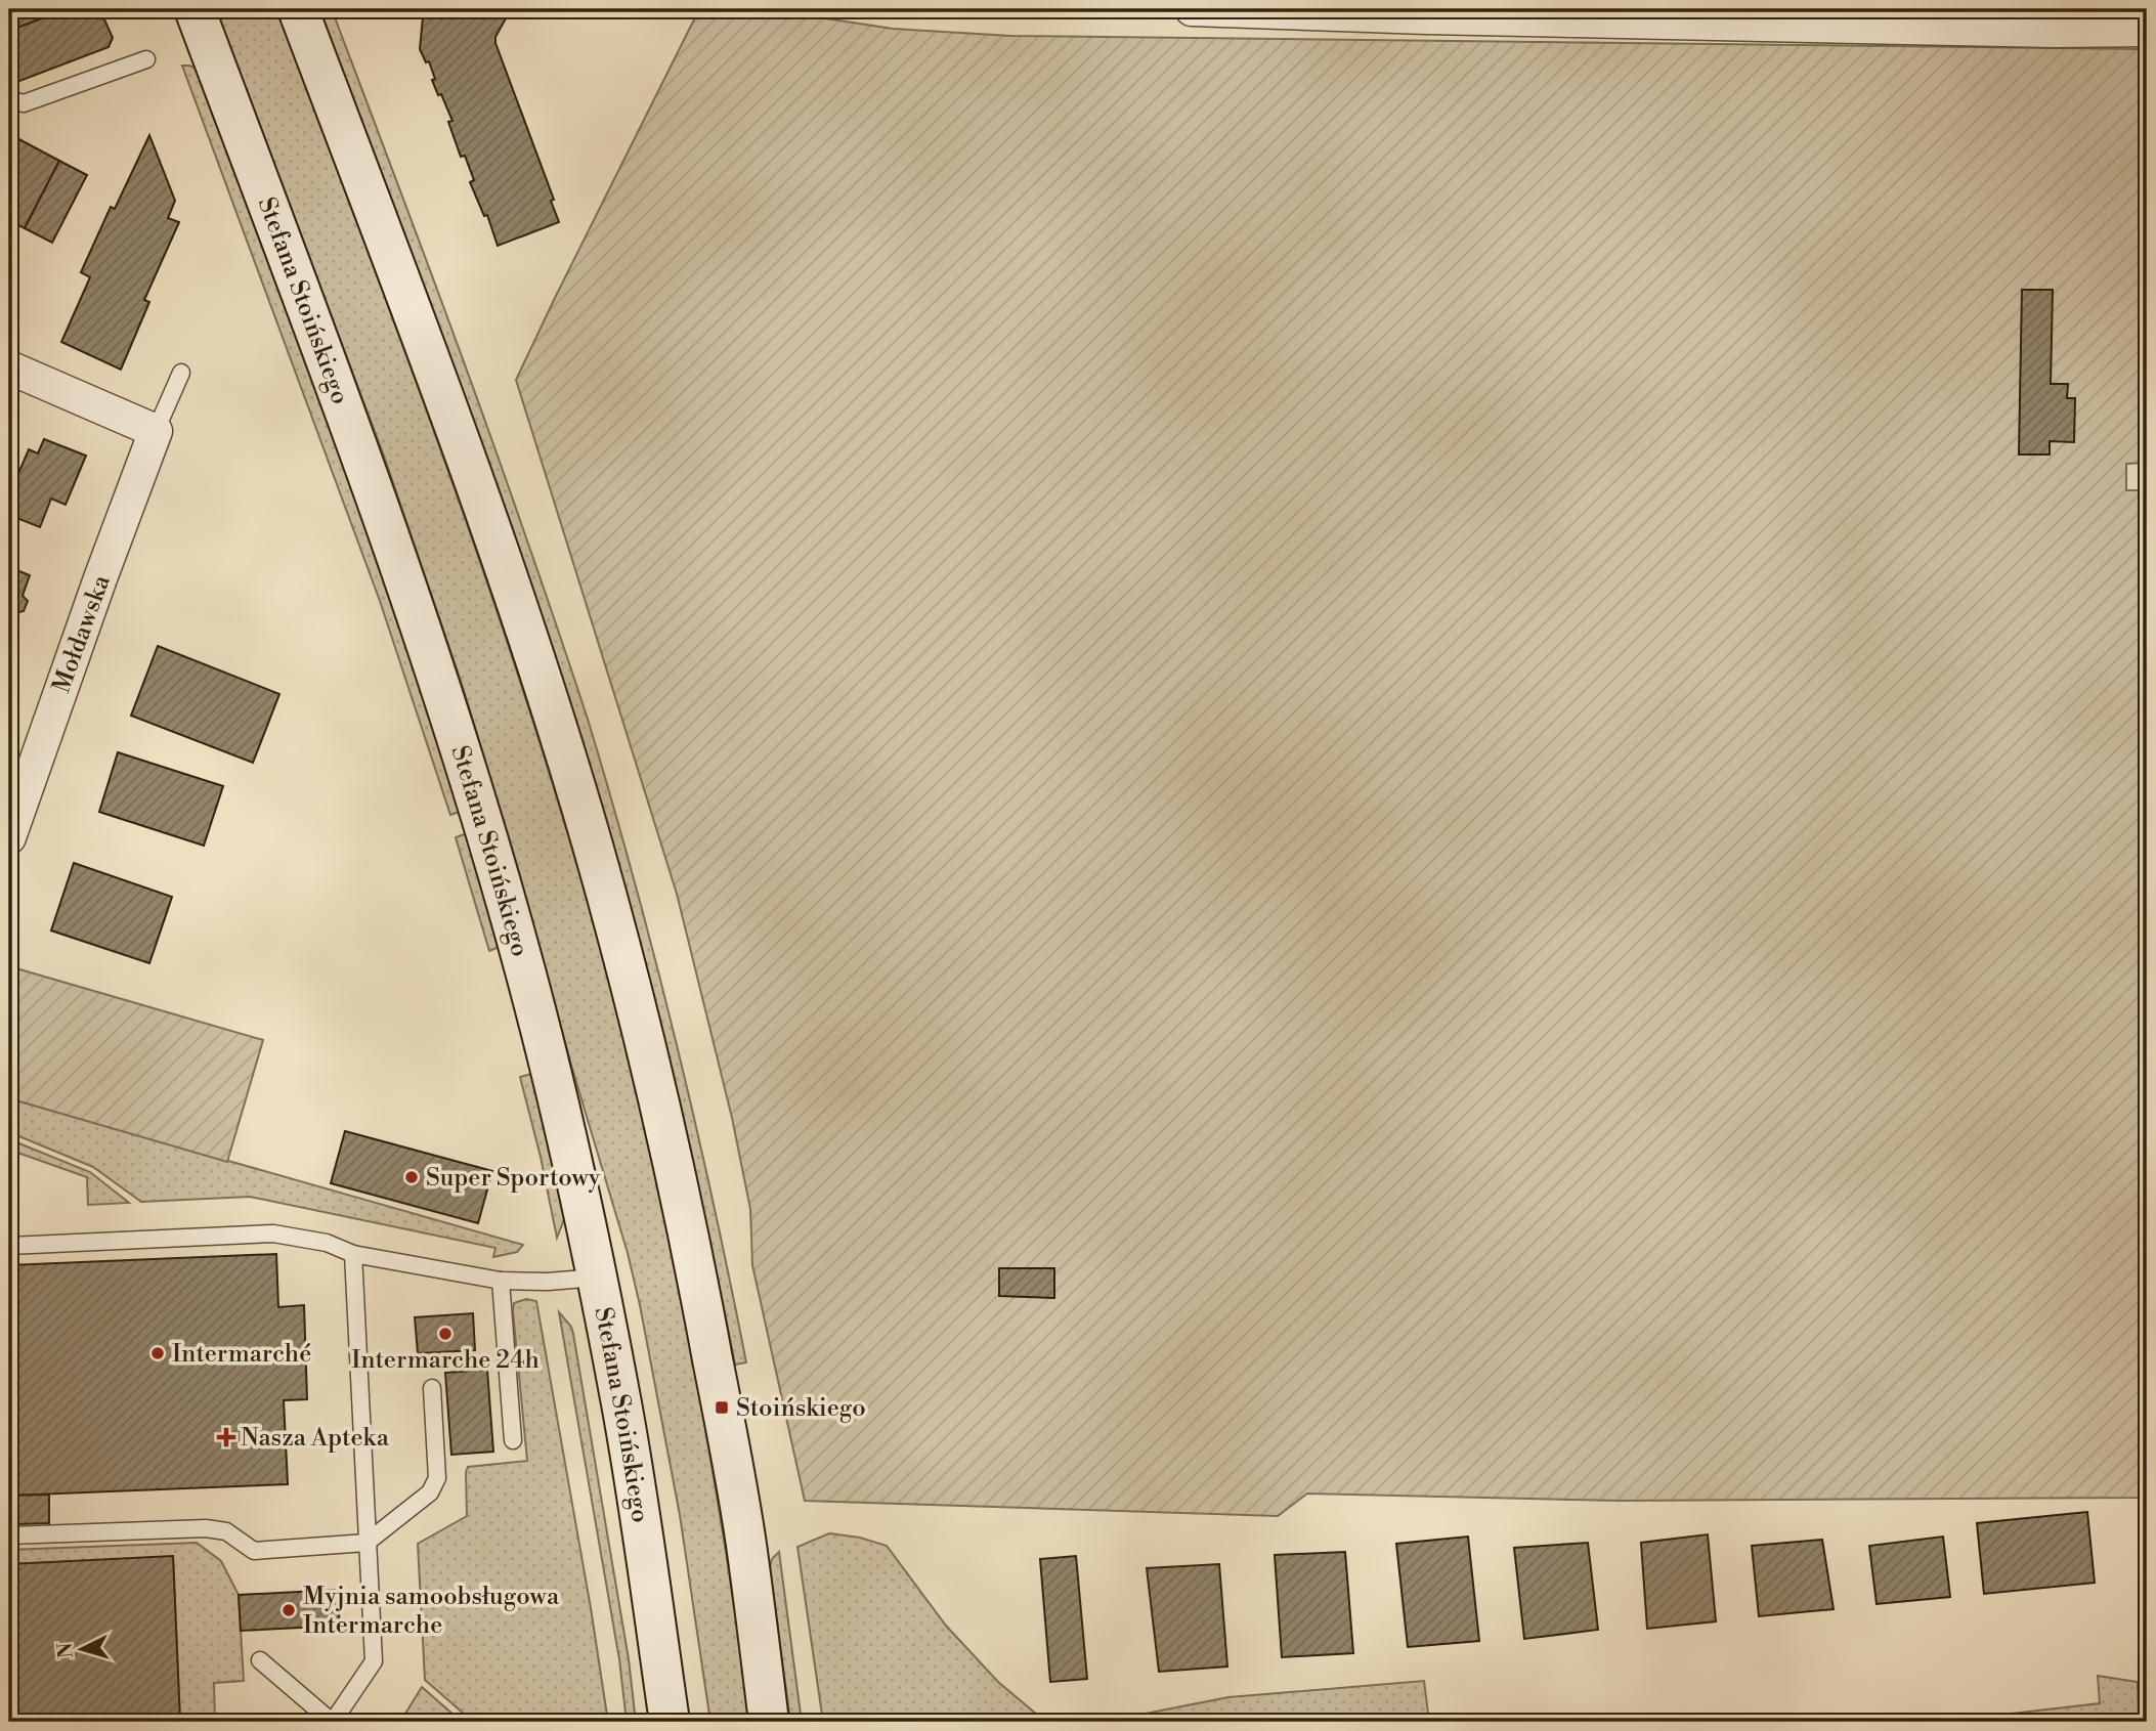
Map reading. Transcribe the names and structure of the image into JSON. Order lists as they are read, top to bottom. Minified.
{"streets":{"street":["Stefana Stoińskiego","Mołdawska"]},"places":{"other":["Super Sportowy","Intermarche 24h","Intermarché","Myjnia samoobsługowa Intermarche"],"transit":["Stoińskiego"],"health":["Nasza Apteka"]},"north":"left"}
